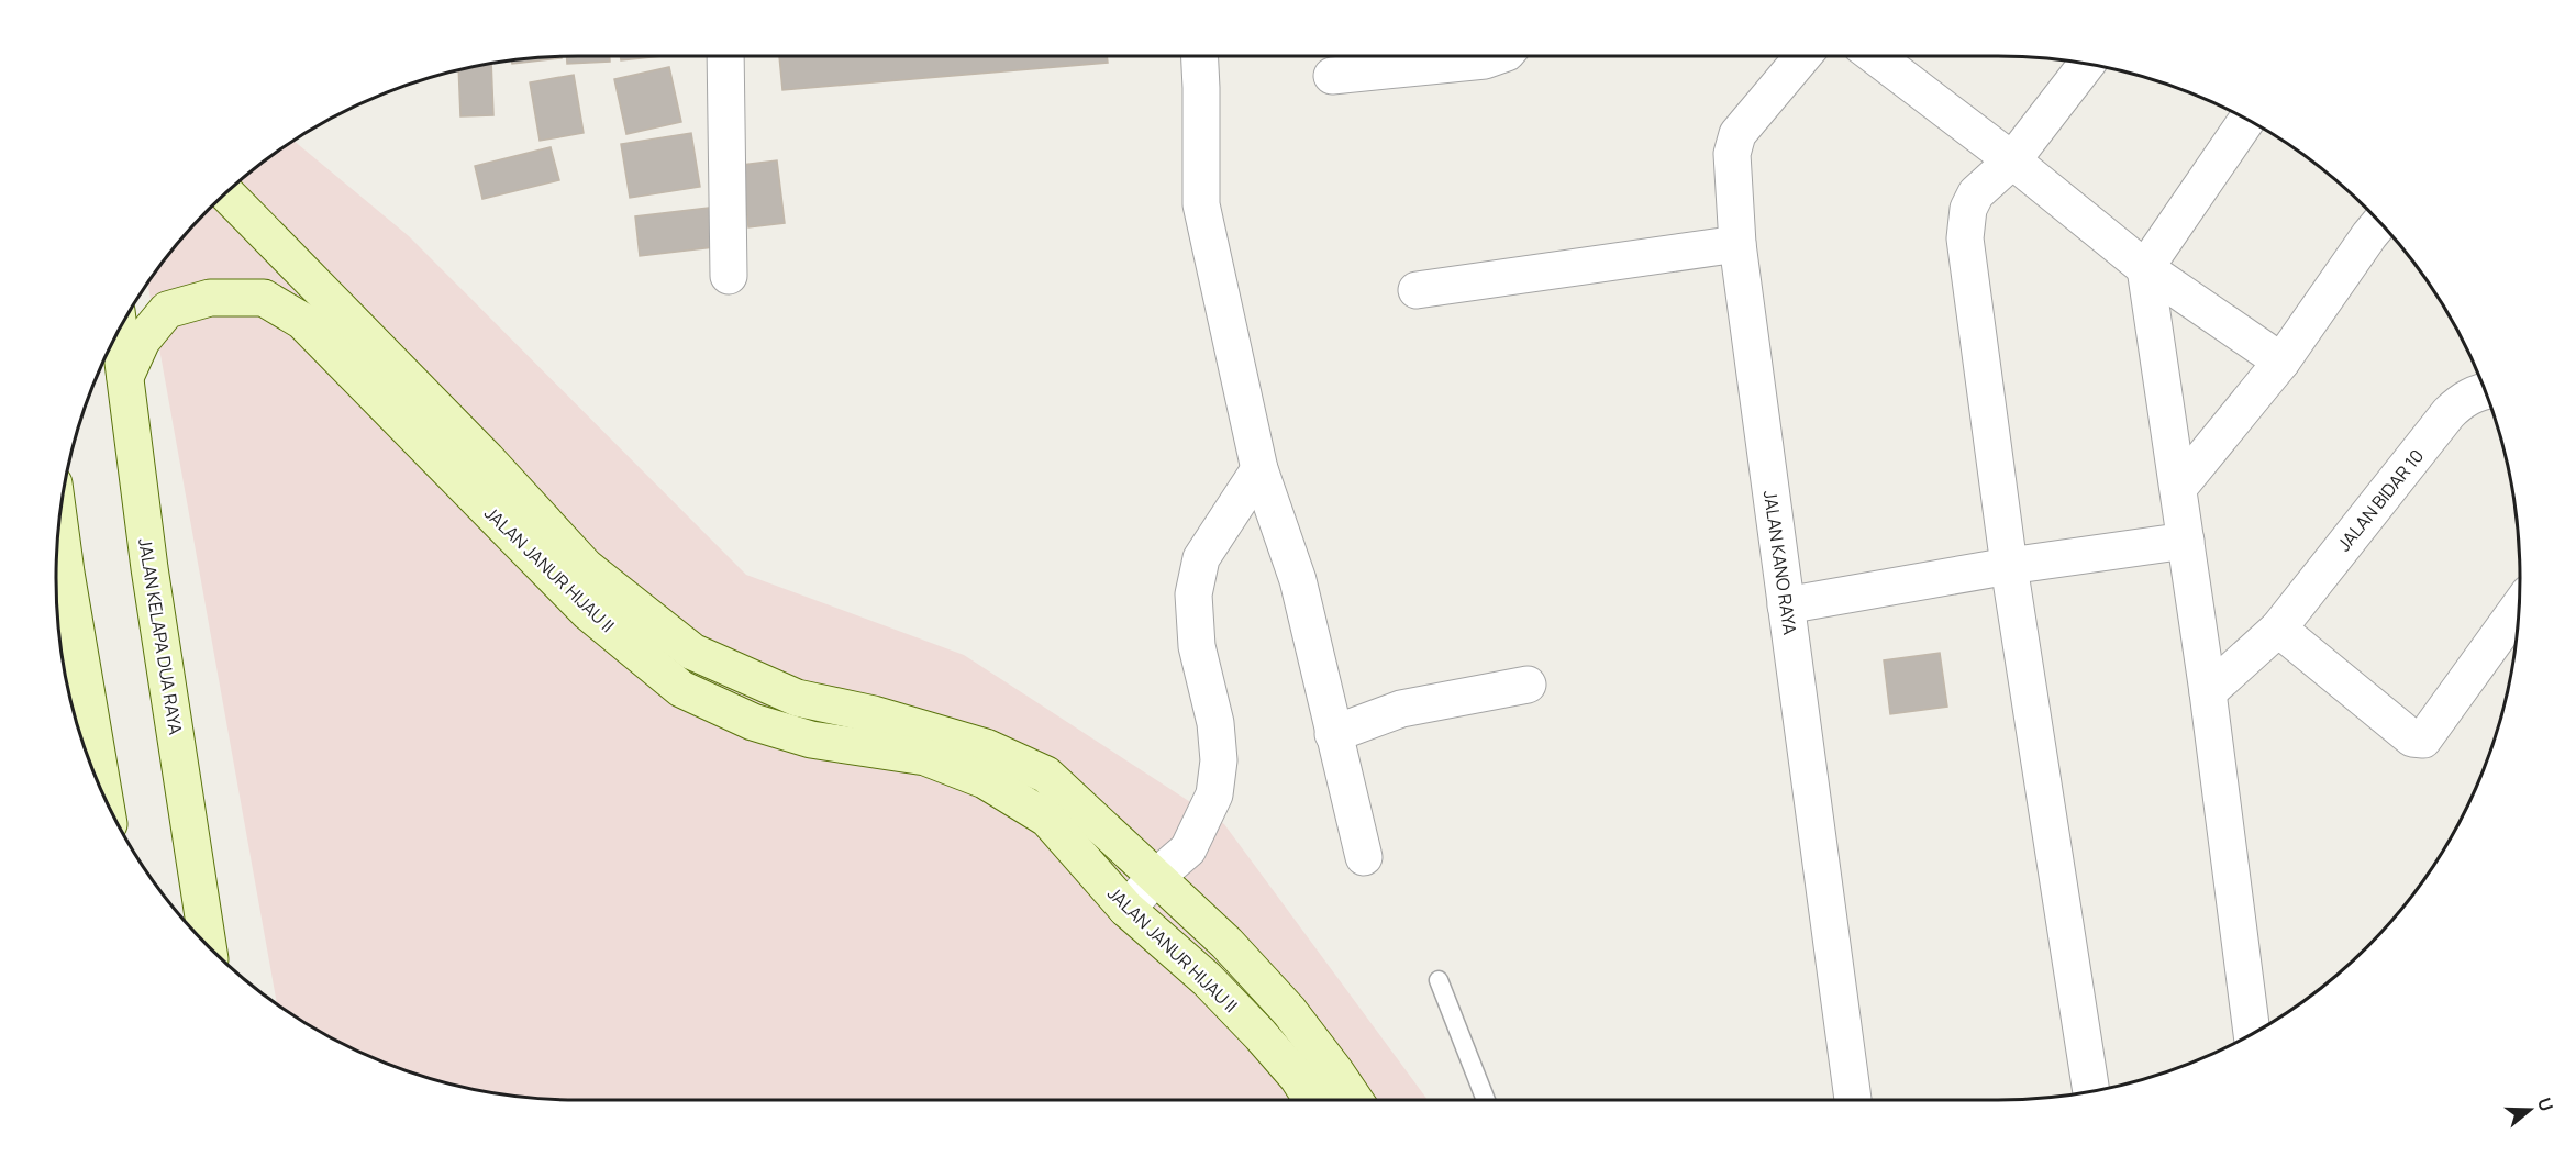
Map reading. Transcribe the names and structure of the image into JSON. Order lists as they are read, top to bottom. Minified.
{"streets":{"street":["JALAN BIDAR 10","JALAN KANO RAYA","JALAN JANUR HIJAU II","JALAN KELAPA DUA RAYA"]},"crossings":[["JALAN JANUR HIJAU II","JALAN KELAPA DUA RAYA"]],"north":"right"}
